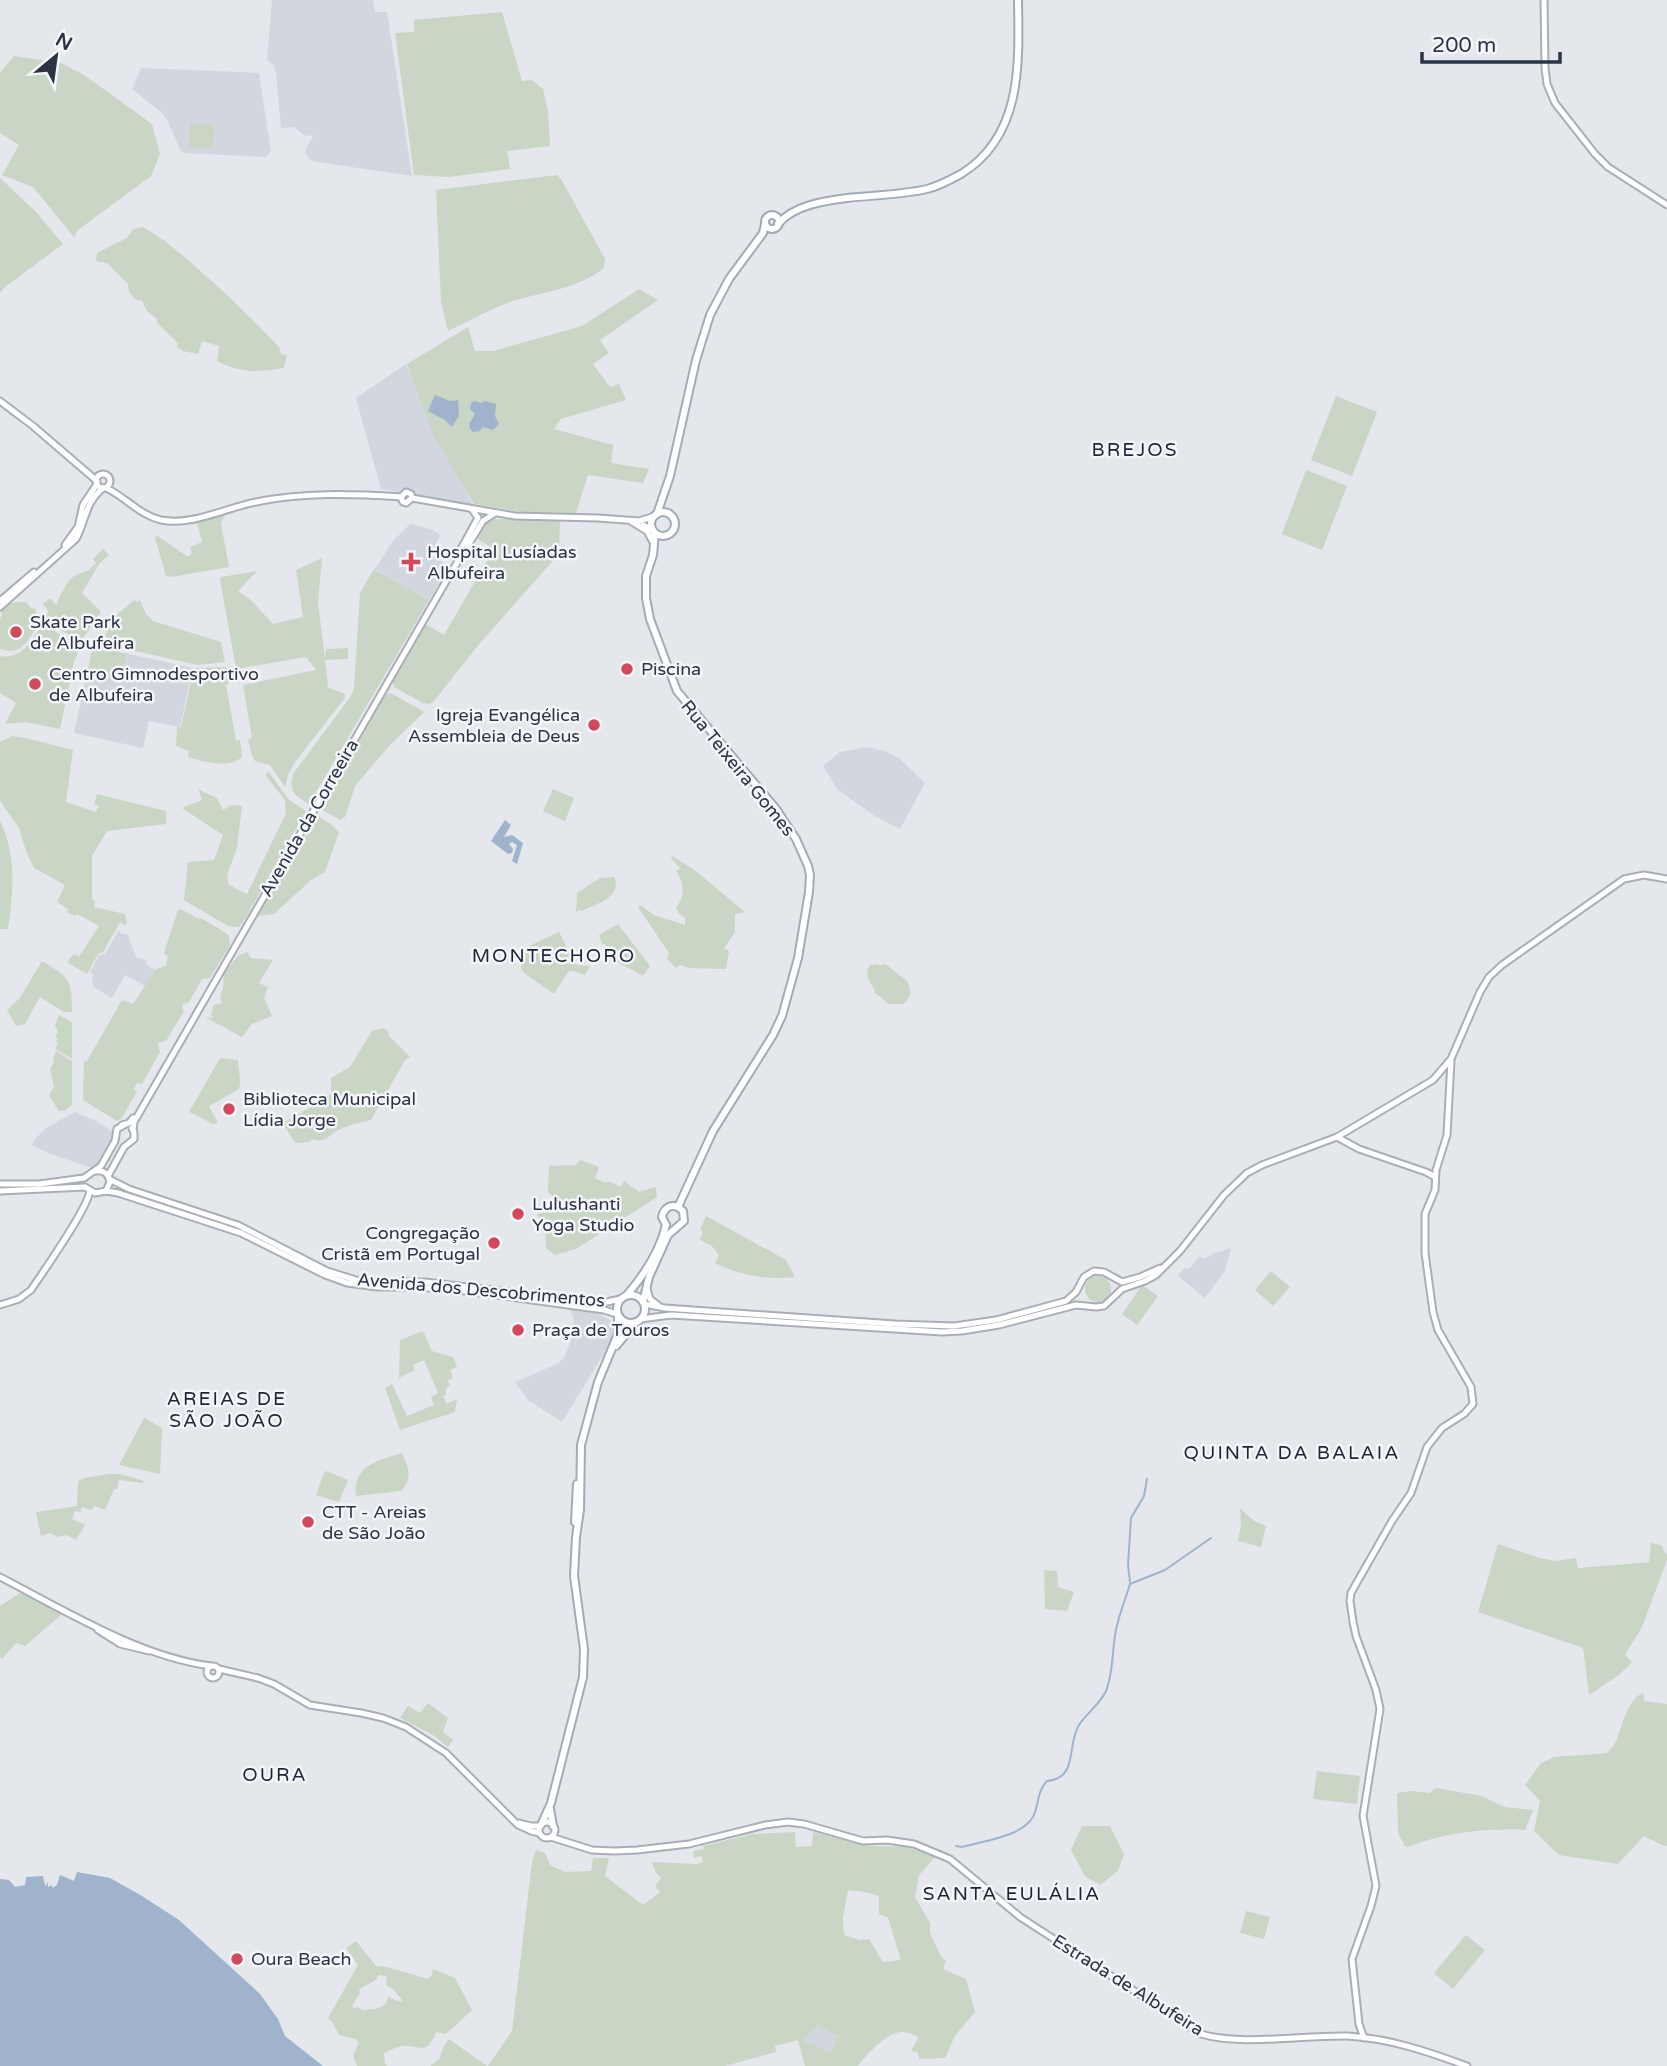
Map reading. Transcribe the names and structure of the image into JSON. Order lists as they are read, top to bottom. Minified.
{"streets":{"main road":["Rua Teixeira Gomes"],"street":["Avenida da Correeira","Avenida dos Descobrimentos","Estrada de Albufeira"]},"districts":["BREJOS","MONTECHORO","AREIAS DE SÃO JOÃO","QUINTA DA BALAIA","OURA","SANTA EULÁLIA"],"places":{"health":["Hospital Lusíadas Albufeira"],"other":["Skate Park de Albufeira","Piscina","Centro Gimnodesportivo de Albufeira","Igreja Evangélica Assembleia de Deus","Biblioteca Municipal Lídia Jorge","Lulushanti Yoga Studio","Congregação Cristã em Portugal","Praça de Touros","CTT - Areias de São João","Oura Beach"]},"scale_bar":"200 m","north":"top right"}
